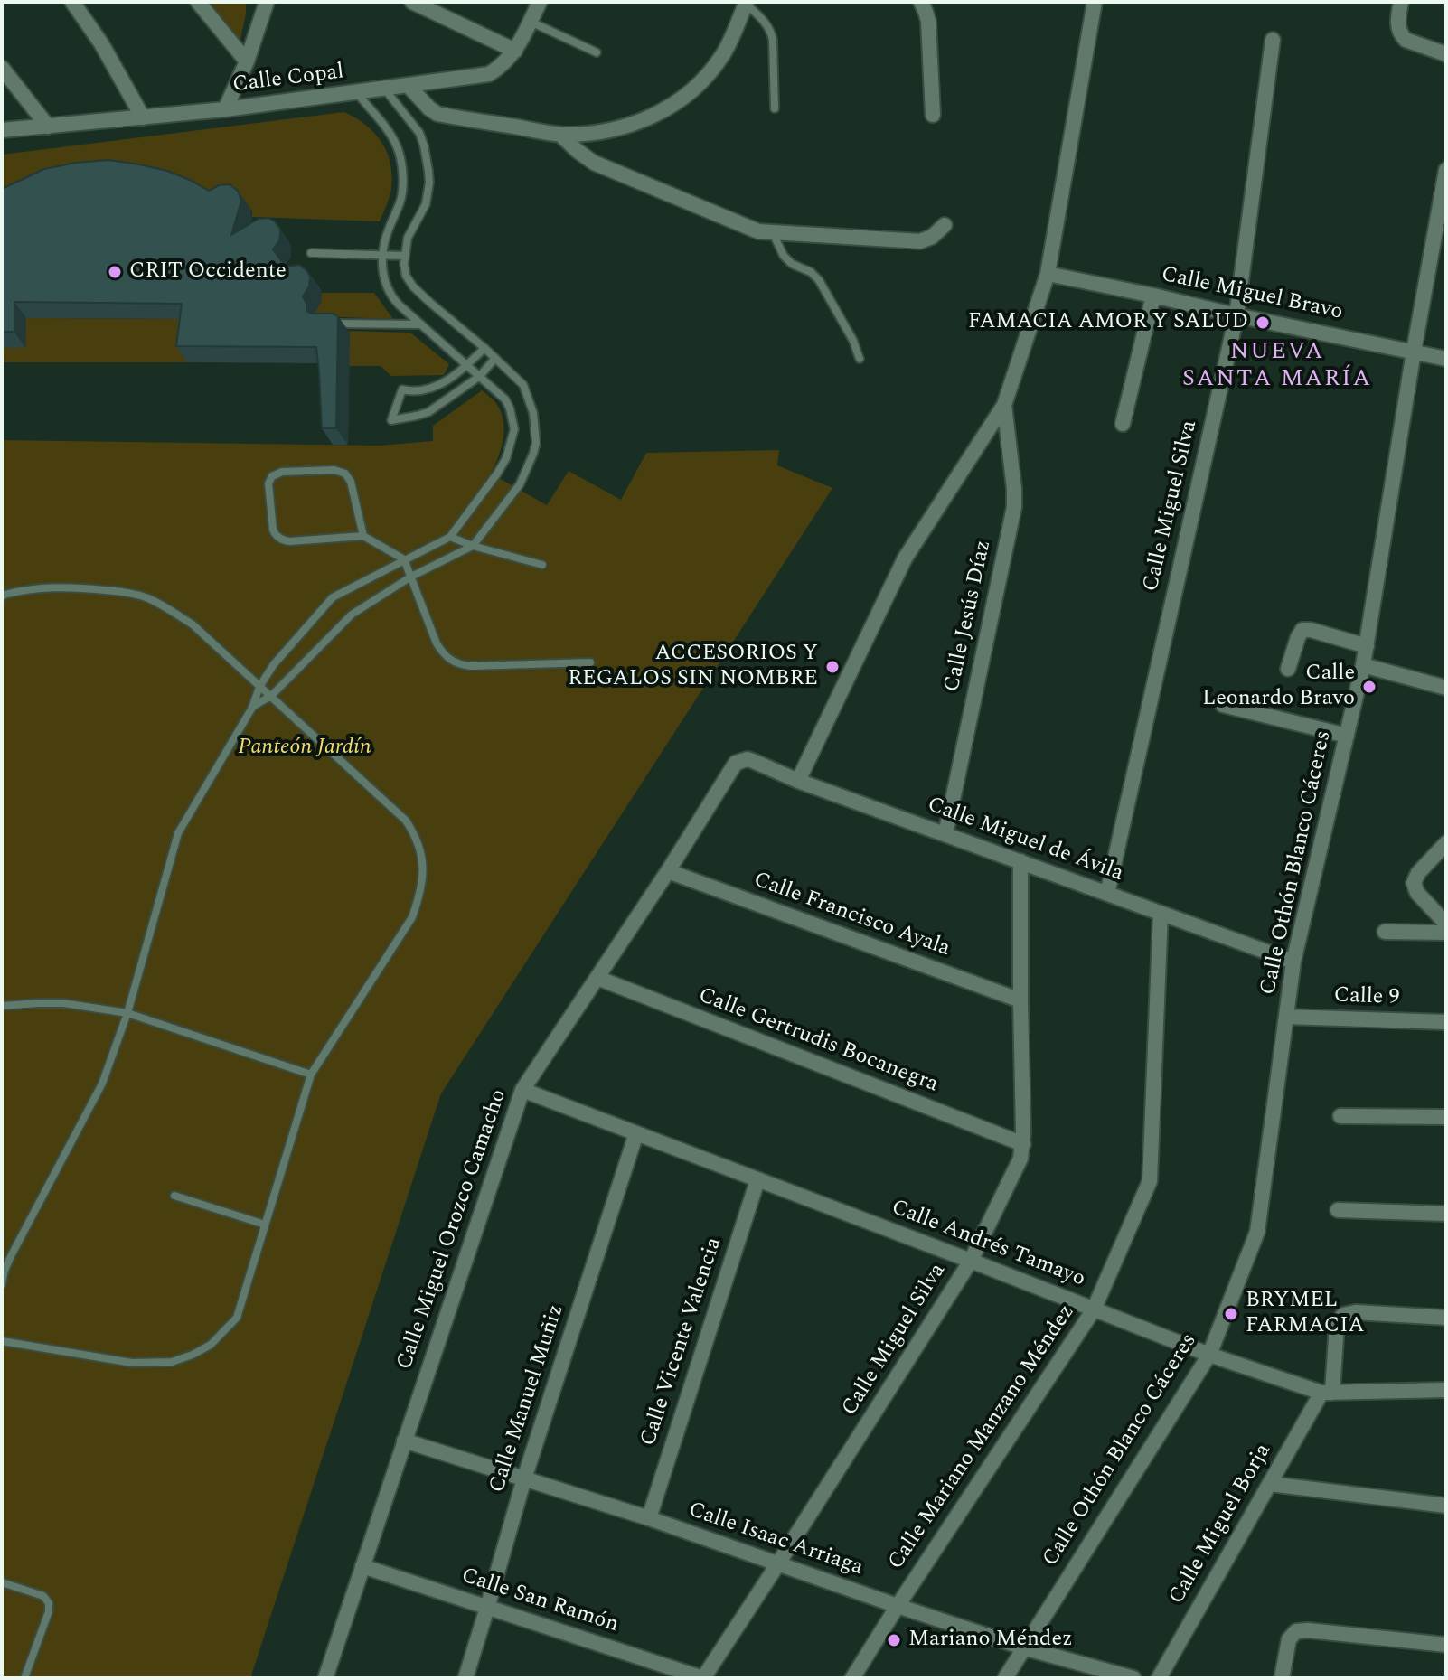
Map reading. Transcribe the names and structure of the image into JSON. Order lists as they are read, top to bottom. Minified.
{"streets":{"street":["Calle Copal","Calle Miguel Bravo","Calle Miguel Silva","Calle Jesús Díaz","Calle Miguel de Ávila","Calle Othón Blanco Cáceres","Calle Francisco Ayala","Calle 9","Calle Gertrudis Bocanegra","Calle Miguel Orozco Camacho","Calle Andrés Tamayo","Calle Vicente Valencia","Calle Manuel Muñiz","Calle Mariano Manzano Méndez","Calle Miguel Borja","Calle Isaac Arriaga","Calle San Ramón"]},"crossings":[["Calle Miguel Bravo","Calle Miguel Silva"],["Calle Miguel Bravo","Calle Othón Blanco Cáceres"],["Calle Miguel Silva","Calle Miguel de Ávila"],["Calle Miguel Silva","Calle Francisco Ayala"],["Calle Miguel Silva","Calle Gertrudis Bocanegra"],["Calle Miguel Silva","Calle Andrés Tamayo"],["Calle Miguel Silva","Calle Isaac Arriaga"],["Calle Miguel Silva","Calle San Ramón"],["Calle Jesús Díaz","Calle Miguel de Ávila"],["Calle Miguel de Ávila","Calle Othón Blanco Cáceres"],["Calle Miguel de Ávila","Calle Miguel Orozco Camacho"],["Calle Miguel de Ávila","Calle Mariano Manzano Méndez"],["Calle Othón Blanco Cáceres","Calle 9"],["Calle Othón Blanco Cáceres","Calle Andrés Tamayo"],["Calle Othón Blanco Cáceres","Calle Isaac Arriaga"],["Calle Francisco Ayala","Calle Miguel Orozco Camacho"],["Calle Gertrudis Bocanegra","Calle Miguel Orozco Camacho"],["Calle Miguel Orozco Camacho","Calle Andrés Tamayo"],["Calle Miguel Orozco Camacho","Calle Isaac Arriaga"],["Calle Miguel Orozco Camacho","Calle San Ramón"],["Calle Andrés Tamayo","Calle Vicente Valencia"],["Calle Andrés Tamayo","Calle Manuel Muñiz"],["Calle Andrés Tamayo","Calle Mariano Manzano Méndez"],["Calle Andrés Tamayo","Calle Miguel Borja"],["Calle Vicente Valencia","Calle Isaac Arriaga"],["Calle Manuel Muñiz","Calle Isaac Arriaga"],["Calle Manuel Muñiz","Calle San Ramón"],["Calle Mariano Manzano Méndez","Calle Isaac Arriaga"]],"districts":["NUEVA SANTA MARÍA"],"parks":["Panteón Jardín"],"places":["CRIT Occidente","FAMACIA AMOR Y SALUD","ACCESORIOS Y REGALOS SIN NOMBRE","Calle Leonardo Bravo","BRYMEL FARMACIA","Mariano Méndez"]}
